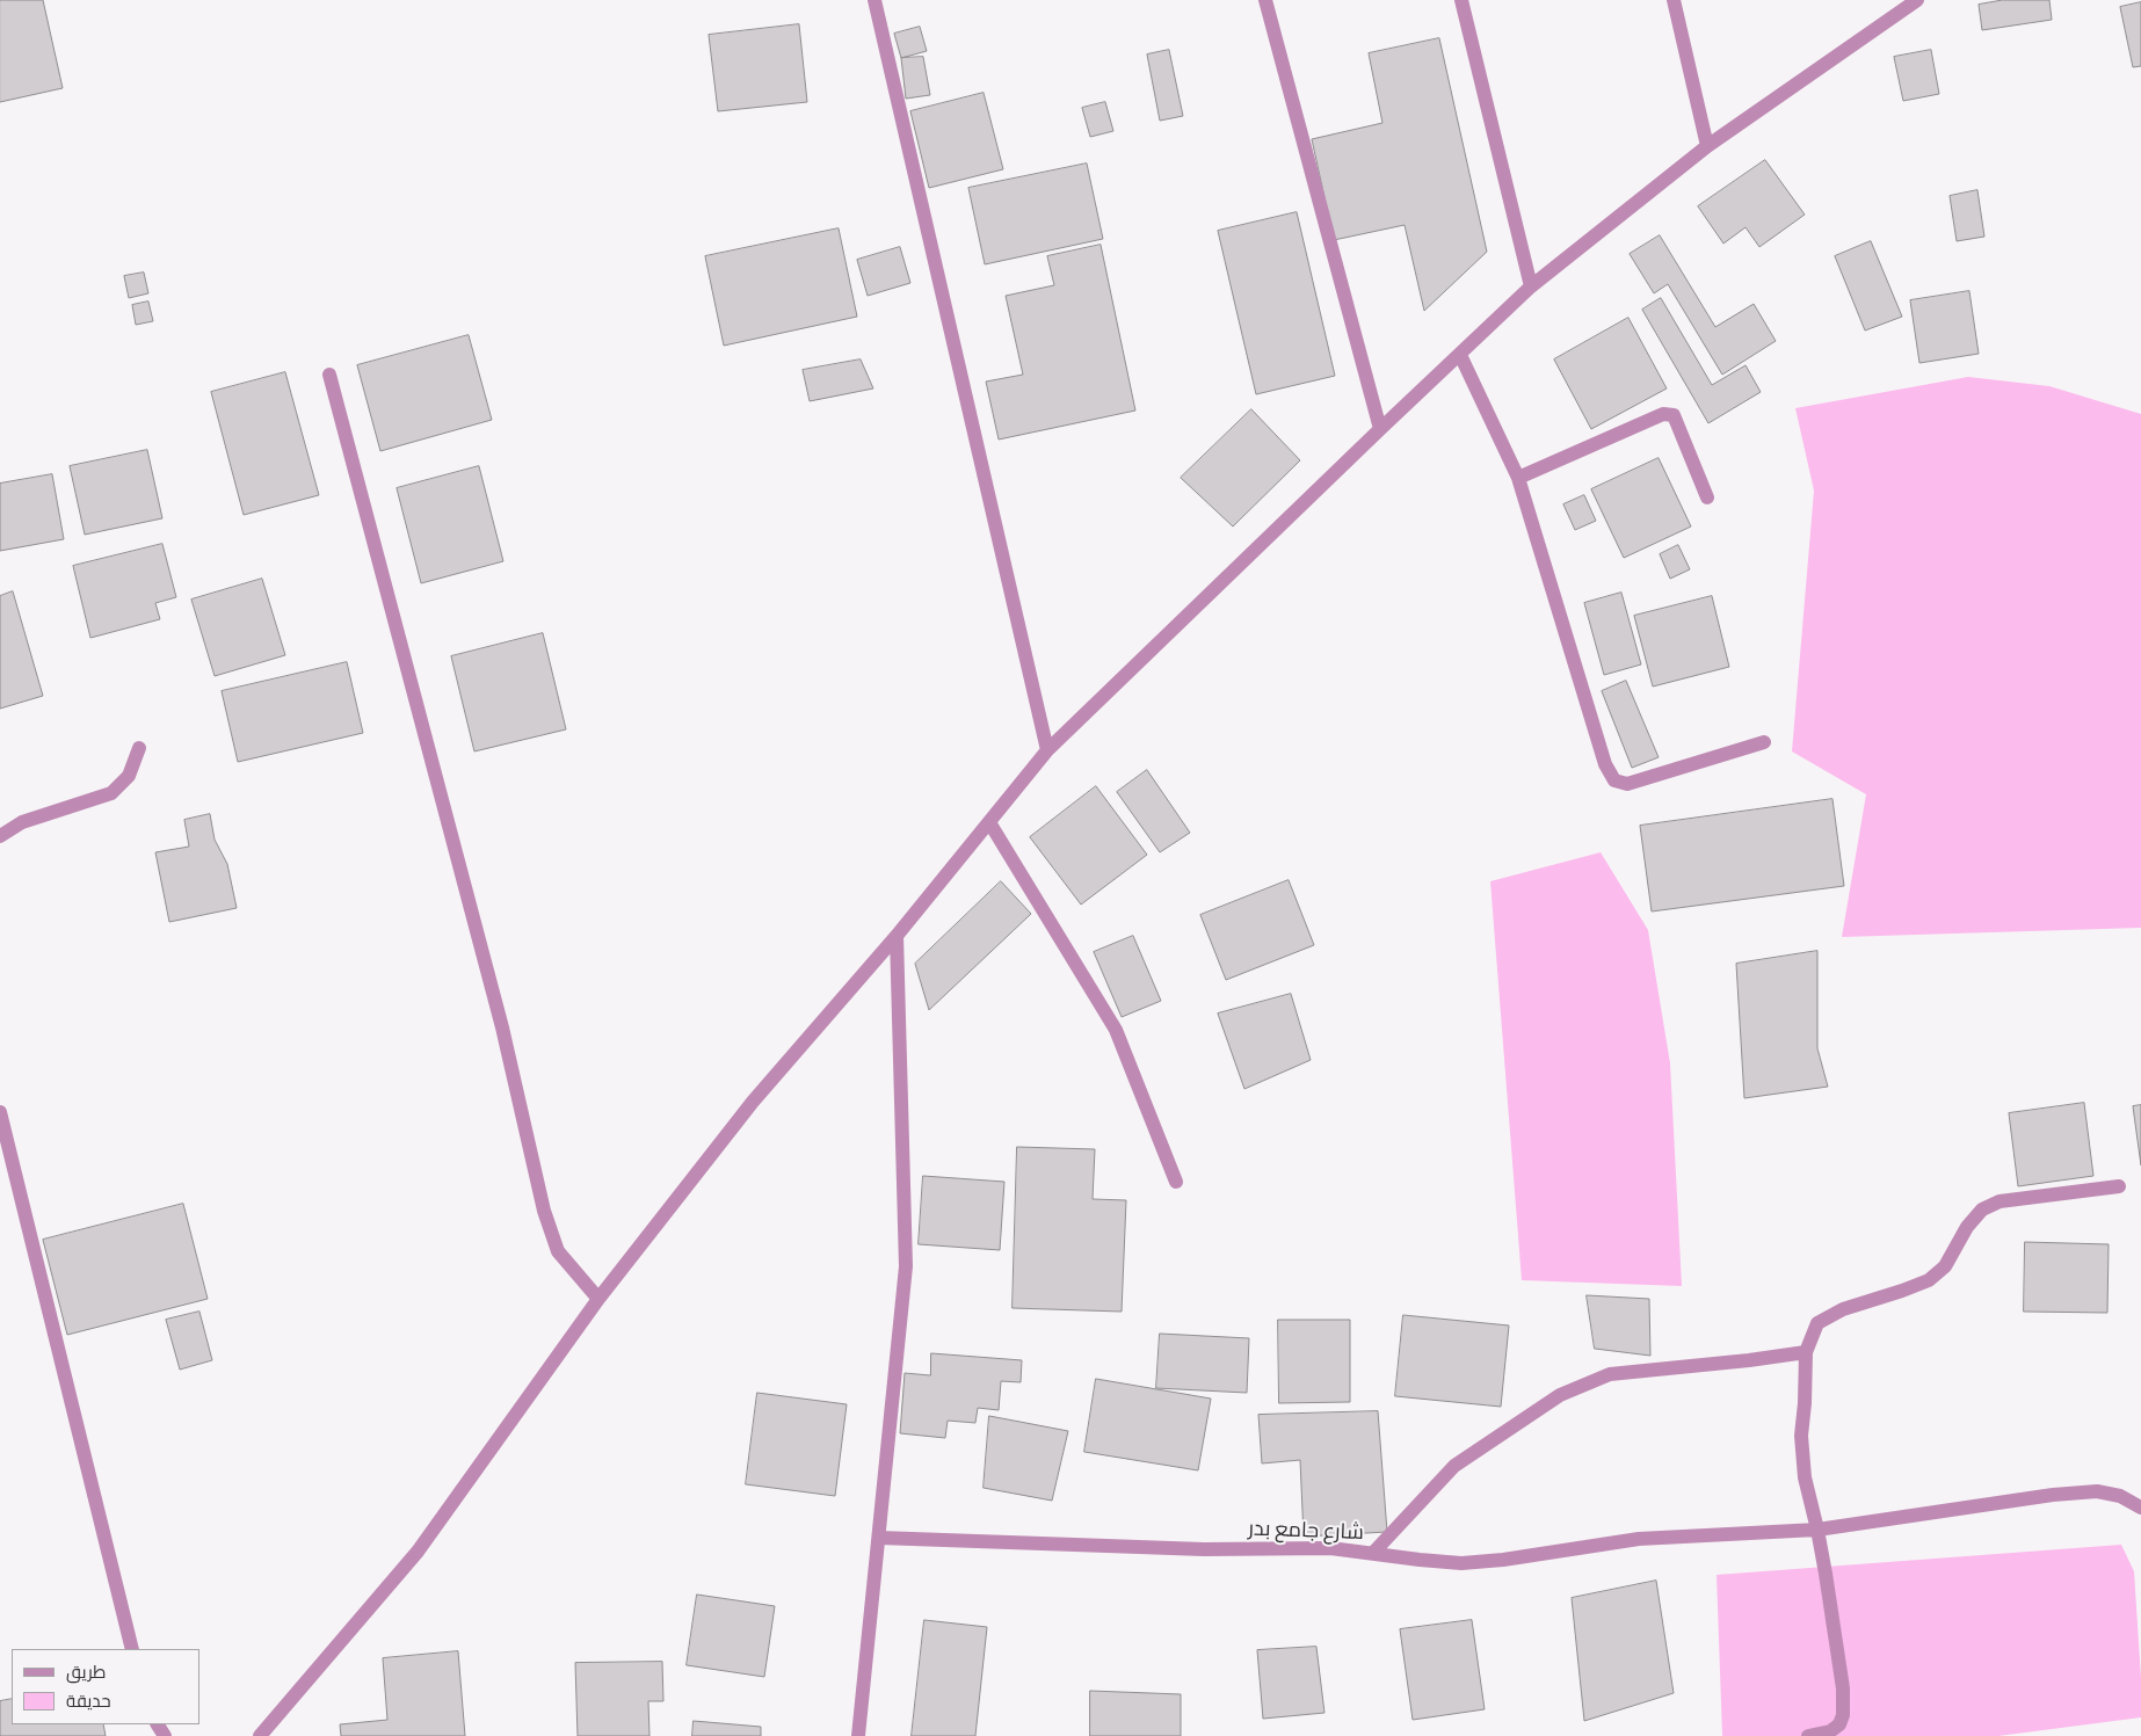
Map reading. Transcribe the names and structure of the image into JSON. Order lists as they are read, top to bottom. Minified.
{"streets":{"street":["شارع جامع بدر"]},"legend":["طريق","حديقة"]}
